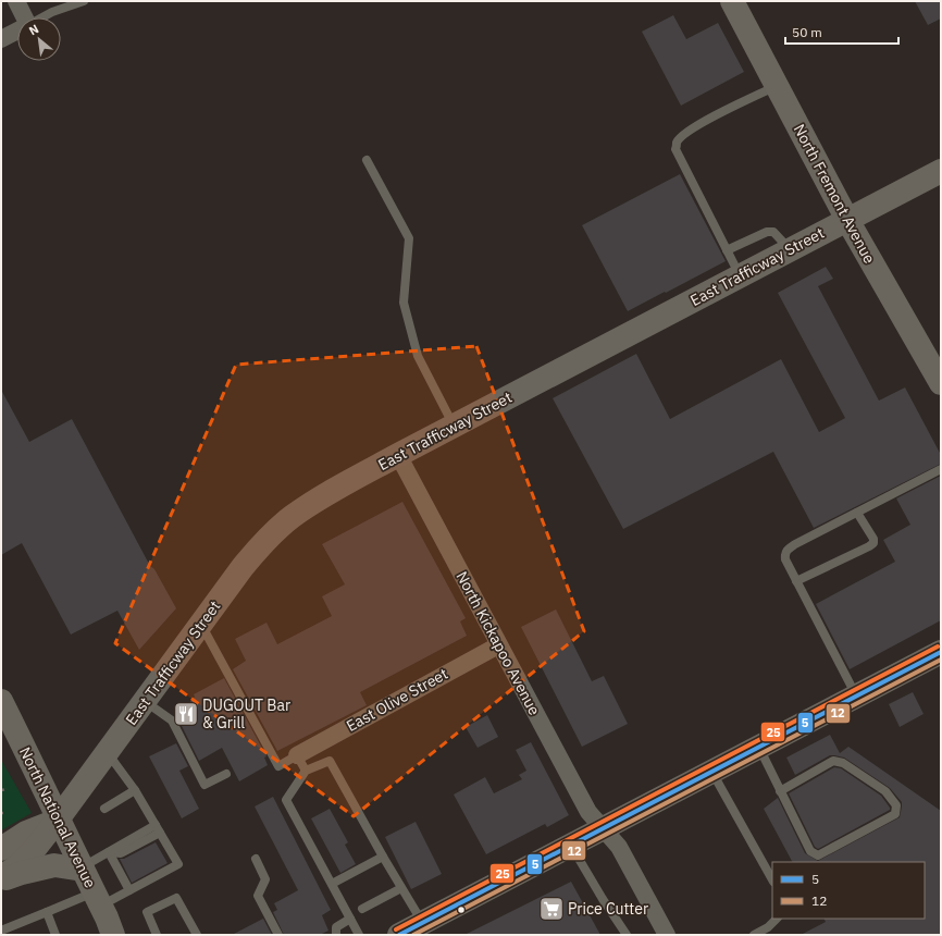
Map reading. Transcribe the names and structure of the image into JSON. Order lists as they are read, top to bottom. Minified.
{"streets":{"main road":["North Fremont Avenue","East Trafficway Street","North National Avenue"],"street":["North Kickapoo Avenue","East Olive Street"]},"crossings":[["North Fremont Avenue","East Trafficway Street"],["East Trafficway Street","North Kickapoo Avenue"],["East Trafficway Street","North National Avenue"],["North Kickapoo Avenue","East Olive Street"]],"places":{"restaurant":["DUGOUT Bar & Grill"],"supermarket":["Price Cutter"]},"lines":["transit line 25","transit line 5","transit line 12"],"legend":["5","12"],"scale_bar":"50 m","north":"top left"}
